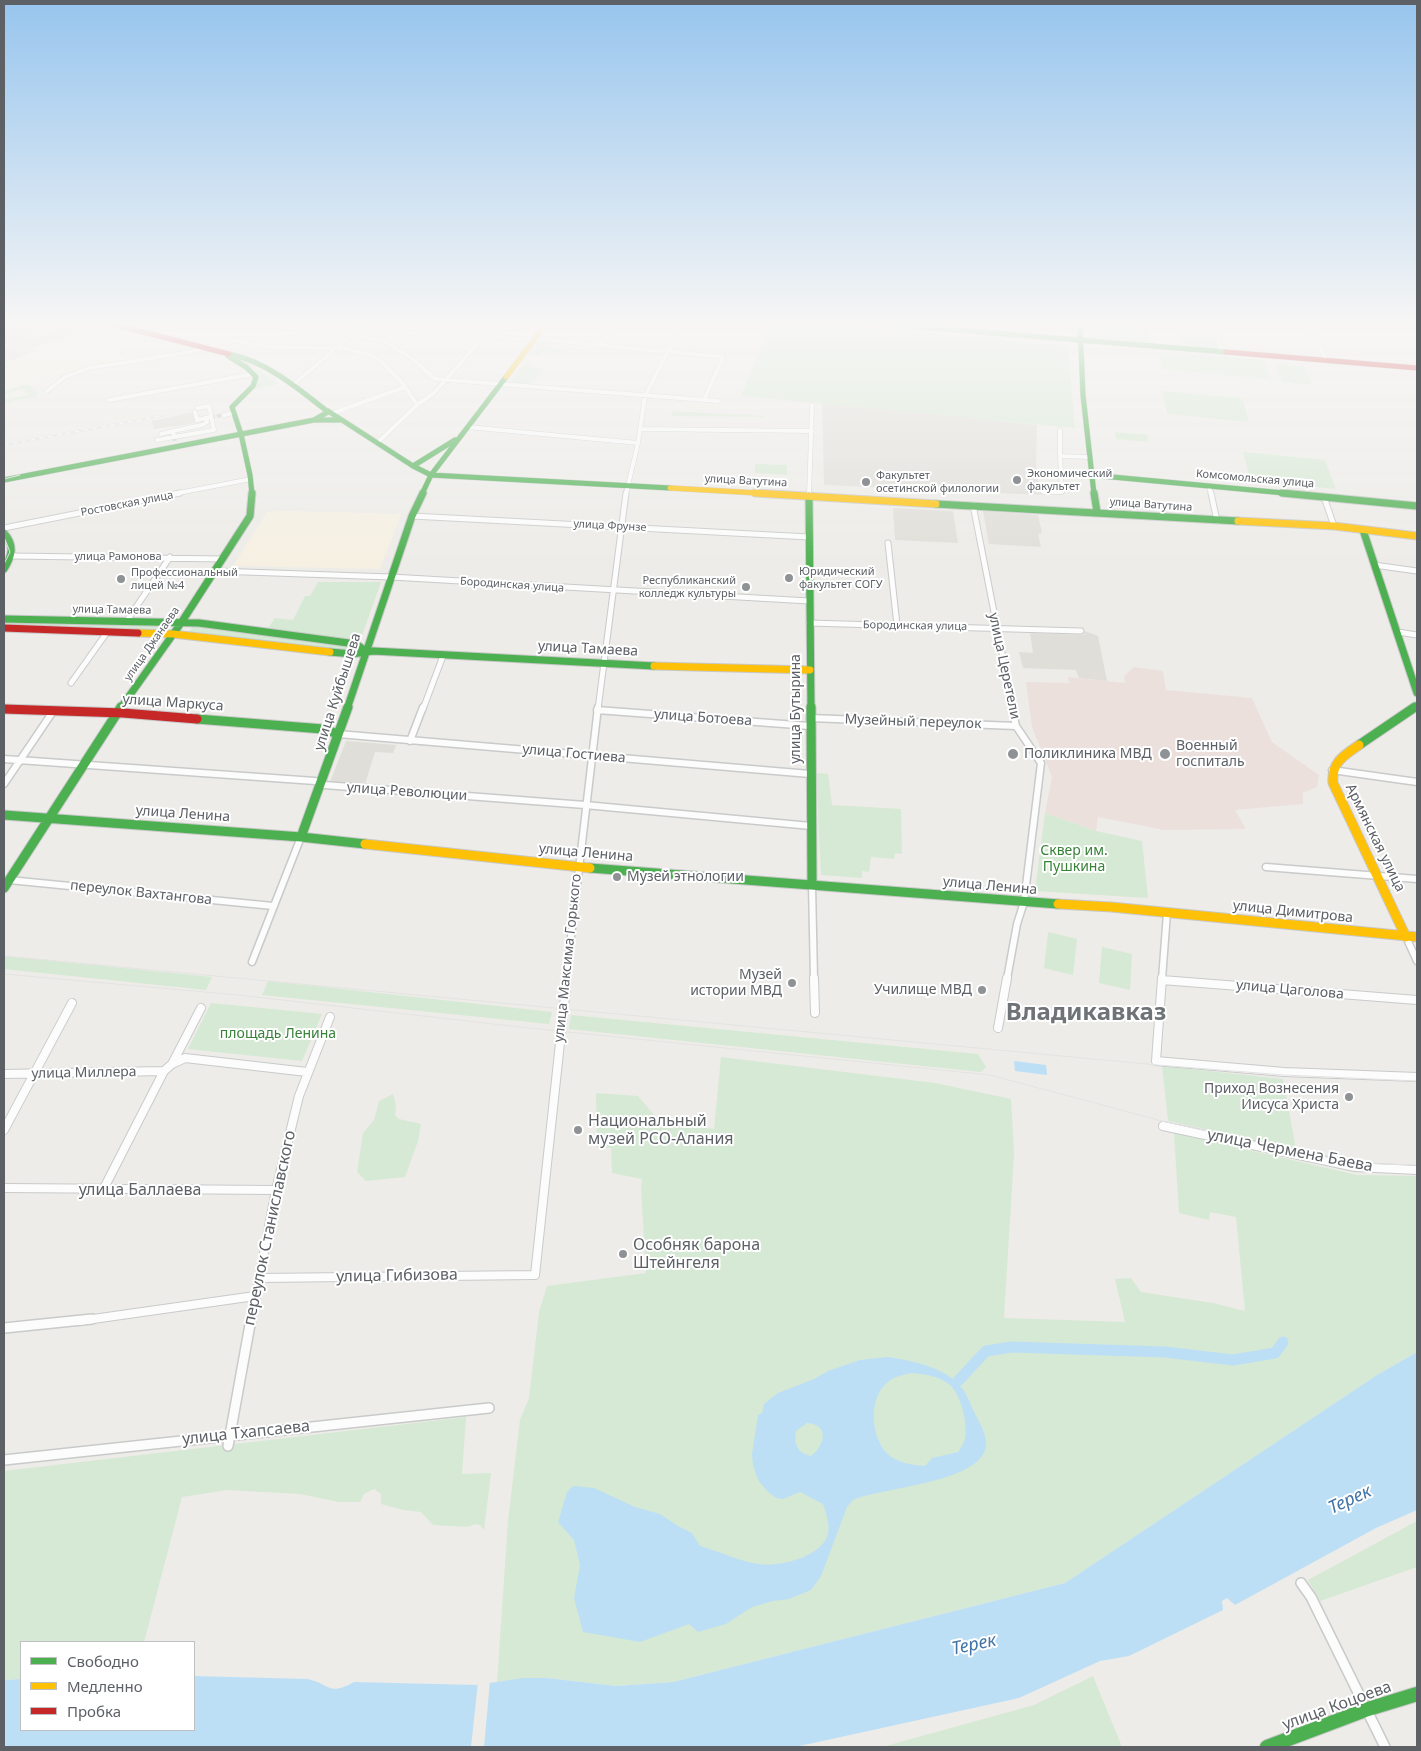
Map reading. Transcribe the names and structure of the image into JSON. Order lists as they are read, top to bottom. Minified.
{"streets":{"main road":["Комсомольская улица","улица Ватутина","улица Тамаева","улица Джанаева","улица Куйбышева","улица Маркуса","улица Бутырина","улица Ленина","Армянская улица","улица Димитрова","улица Коцоева"],"street":["Ростовская улица","улица Фрунзе","улица Рамонова","Бородинская улица","улица Церетели","улица Ботоева","Музейный переулок","улица Гостиева","улица Революции","переулок Вахтангова","улица Максима Горького","улица Цаголова","улица Миллера","улица Чермена Баева","улица Баллаева","переулок Станиславского","улица Гибизова","улица Тхапсаева"]},"crossings":[["улица Ватутина","улица Церетели"],["улица Ватутина","улица Куйбышева"],["улица Ватутина","улица Бутырина"],["улица Ватутина","улица Максима Горького"],["Ростовская улица","улица Джанаева"],["улица Фрунзе","улица Куйбышева"],["улица Фрунзе","улица Бутырина"],["улица Фрунзе","улица Максима Горького"],["улица Рамонова","улица Джанаева"],["Бородинская улица","улица Джанаева"],["Бородинская улица","улица Церетели"],["Бородинская улица","улица Куйбышева"],["Бородинская улица","улица Бутырина"],["Бородинская улица","улица Максима Горького"],["улица Тамаева","улица Джанаева"],["улица Тамаева","улица Куйбышева"],["улица Тамаева","улица Бутырина"],["улица Тамаева","улица Максима Горького"],["улица Джанаева","улица Маркуса"],["улица Джанаева","улица Революции"],["улица Джанаева","улица Ленина"],["улица Джанаева","переулок Вахтангова"],["улица Церетели","Музейный переулок"],["улица Церетели","улица Ленина"],["улица Куйбышева","улица Маркуса"],["улица Куйбышева","улица Гостиева"],["улица Куйбышева","улица Революции"],["улица Куйбышева","улица Ленина"],["улица Куйбышева","переулок Вахтангова"],["улица Маркуса","улица Гостиева"],["улица Бутырина","улица Ботоева"],["улица Бутырина","Музейный переулок"],["улица Бутырина","улица Гостиева"],["улица Бутырина","улица Революции"],["улица Бутырина","улица Ленина"],["улица Ботоева","Музейный переулок"],["улица Ботоева","улица Максима Горького"],["улица Гостиева","улица Максима Горького"],["улица Революции","улица Максима Горького"],["улица Ленина","улица Димитрова"],["улица Ленина","улица Максима Горького"],["Армянская улица","улица Димитрова"],["улица Максима Горького","улица Гибизова"],["улица Баллаева","переулок Станиславского"],["переулок Станиславского","улица Гибизова"],["переулок Станиславского","улица Тхапсаева"]],"districts":["Владикавказ"],"water":["Терек"],"parks":["Сквер им. Пушкина","площадь Ленина"],"places":["Экономический факультет","Факультет осетинской филологии","Юридический факультет СОГУ","Профессиональный лицей №4","Республиканский колледж культуры","Поликлиника МВД","Военный госпиталь","Музей этнологии","Музей истории МВД","Училище МВД","Приход Вознесения Иисуса Христа","Национальный музей РСО-Алания","Особняк барона Штейнгеля"],"legend":["Свободно","Медленно","Пробка"]}
